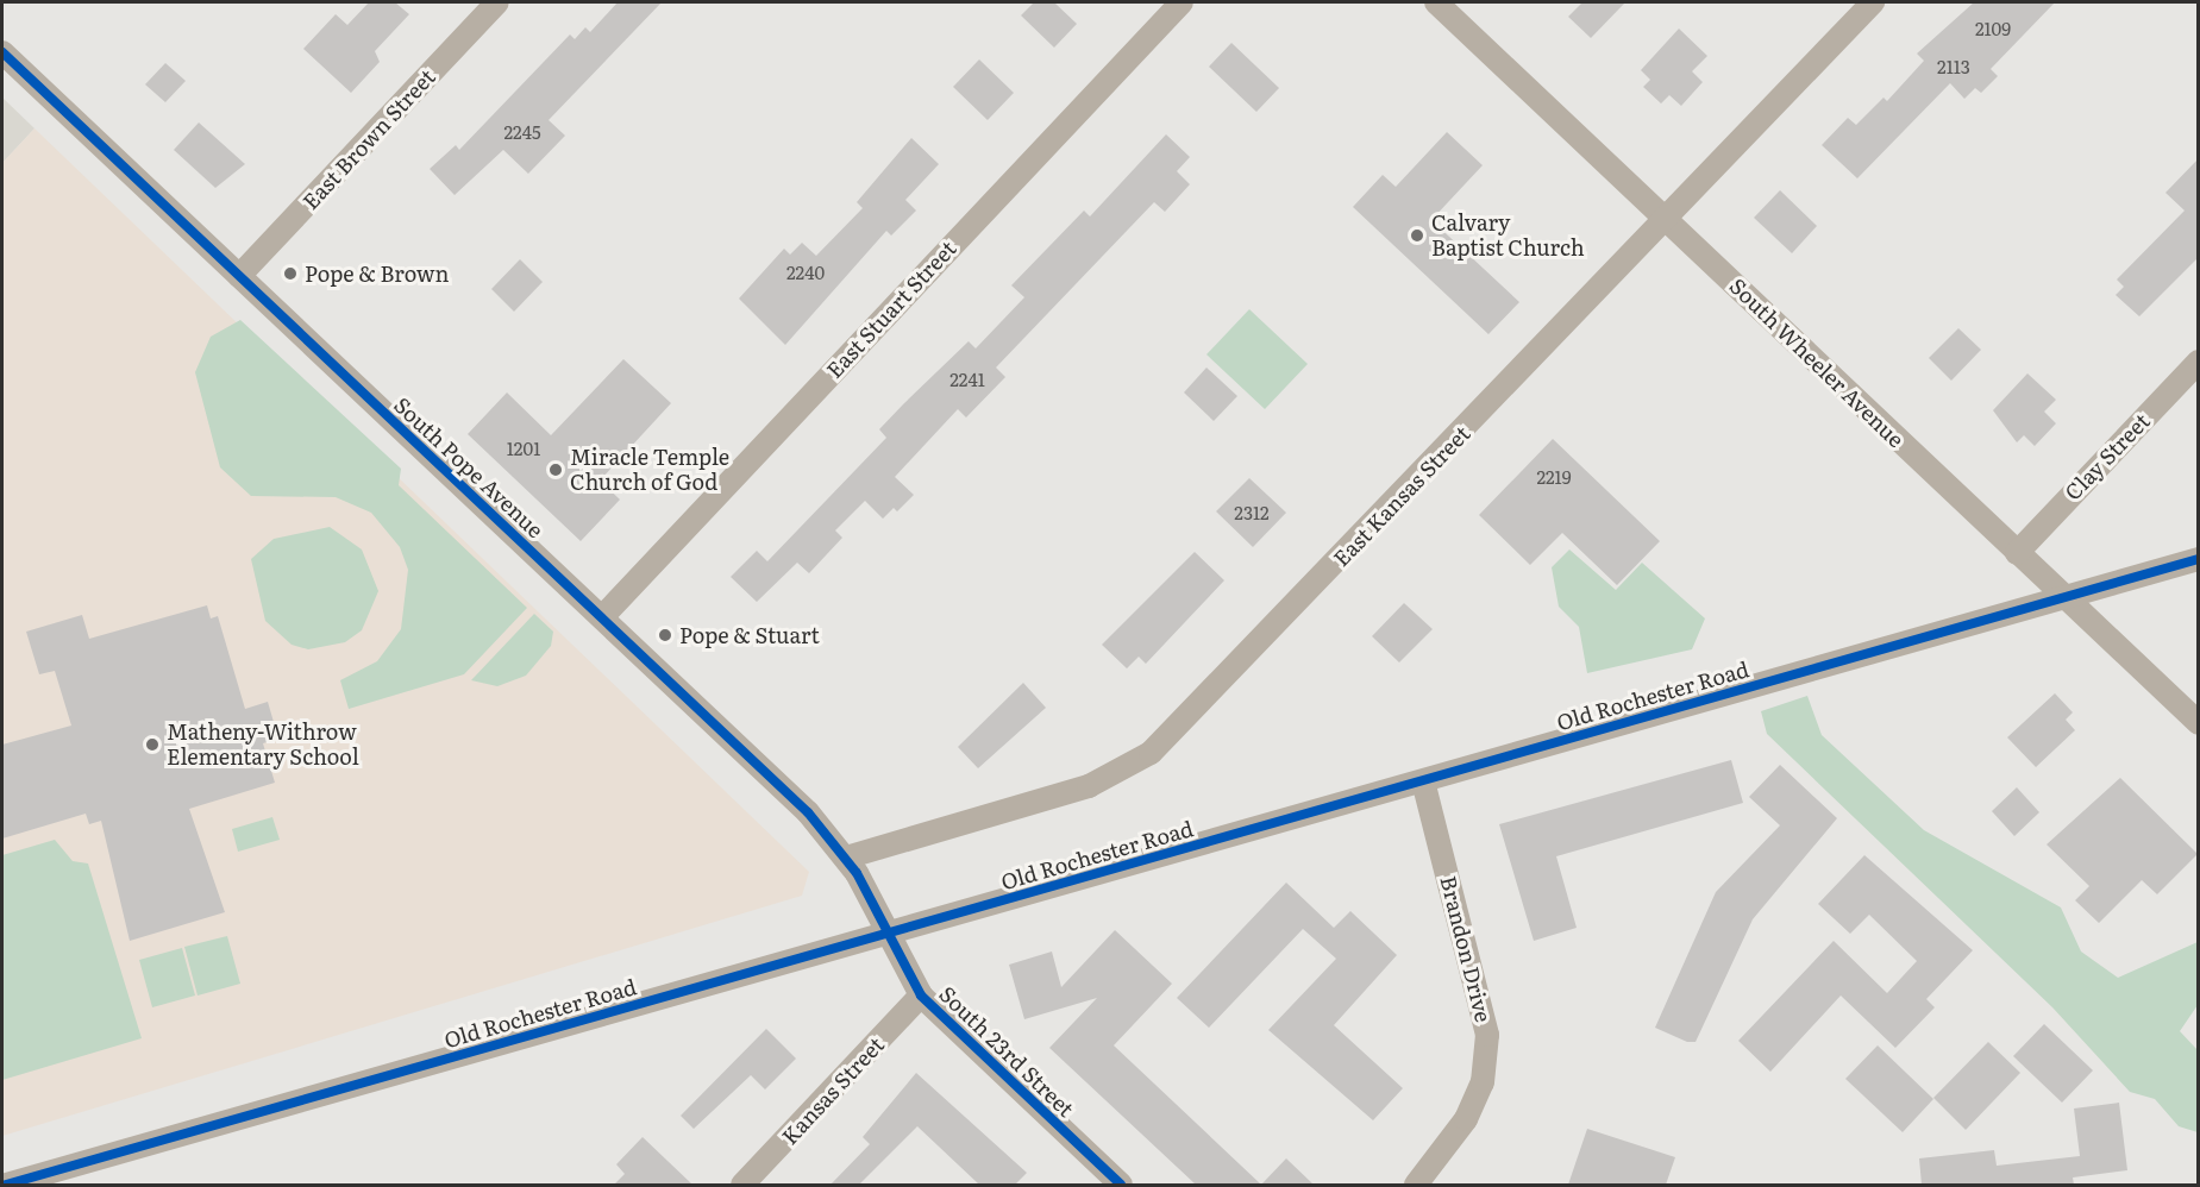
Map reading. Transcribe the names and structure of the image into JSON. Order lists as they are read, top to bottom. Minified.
{"streets":{"street":["East Brown Street","East Stuart Street","South Wheeler Avenue","Clay Street","South Pope Avenue","East Kansas Street","Old Rochester Road","Brandon Drive","South 23rd Street","Kansas Street"]},"crossings":[["East Brown Street","South Pope Avenue"],["East Stuart Street","South Pope Avenue"],["South Wheeler Avenue","Clay Street"],["South Wheeler Avenue","East Kansas Street"],["South Wheeler Avenue","Old Rochester Road"],["South Pope Avenue","East Kansas Street"],["South Pope Avenue","Old Rochester Road"],["South Pope Avenue","South 23rd Street"],["Old Rochester Road","Brandon Drive"],["Old Rochester Road","South 23rd Street"],["South 23rd Street","Kansas Street"]],"places":["Calvary Baptist Church","Pope & Brown","Miracle Temple Church of God","Pope & Stuart","Matheny-Withrow Elementary School"],"house_numbers":["2109","2113","2245","2240","2241","1201","2219","2312"]}
